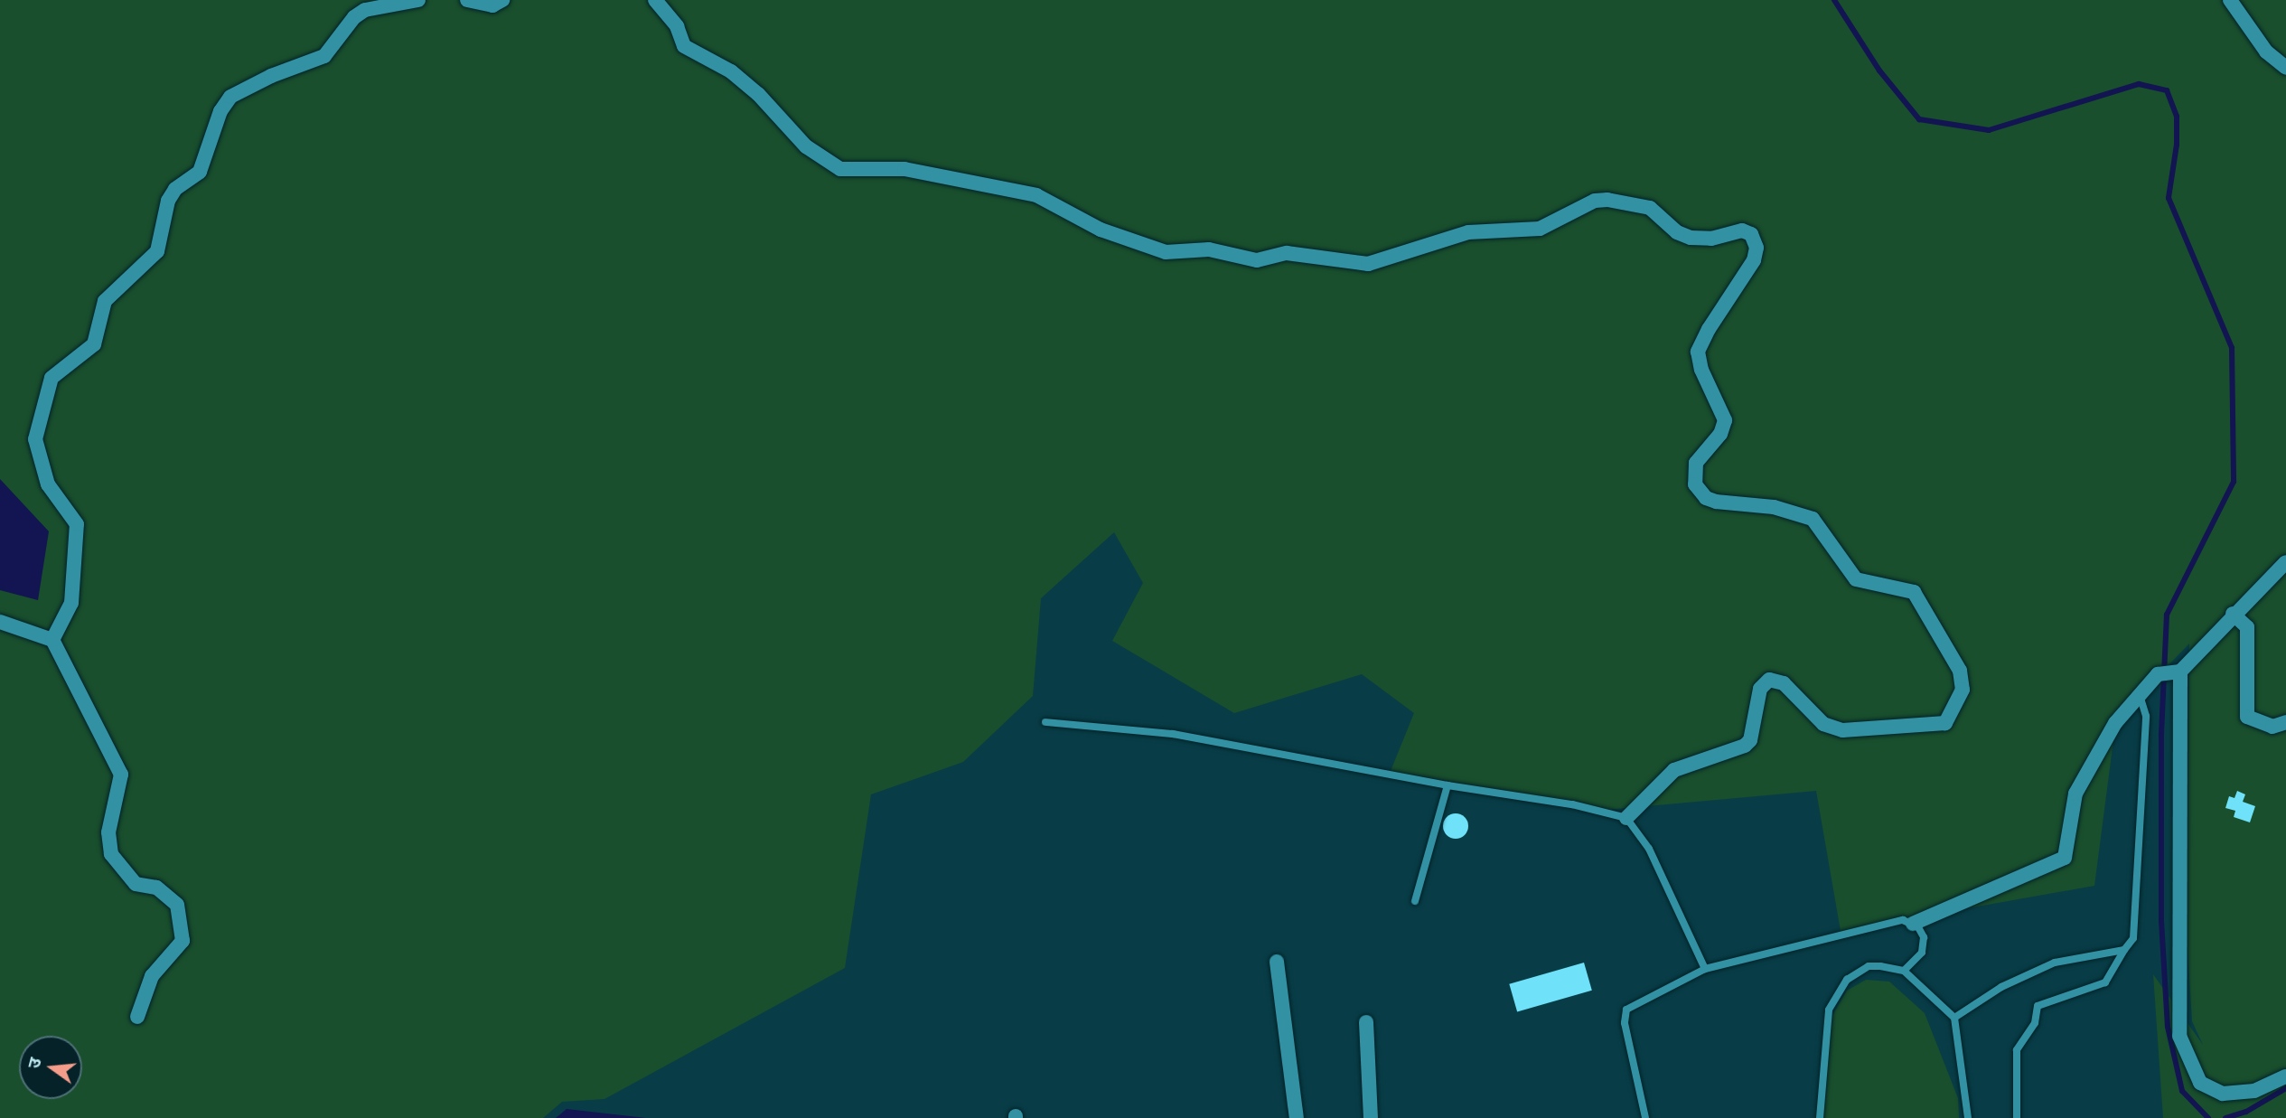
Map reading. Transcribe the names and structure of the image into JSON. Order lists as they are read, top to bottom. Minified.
{"north":"left"}
